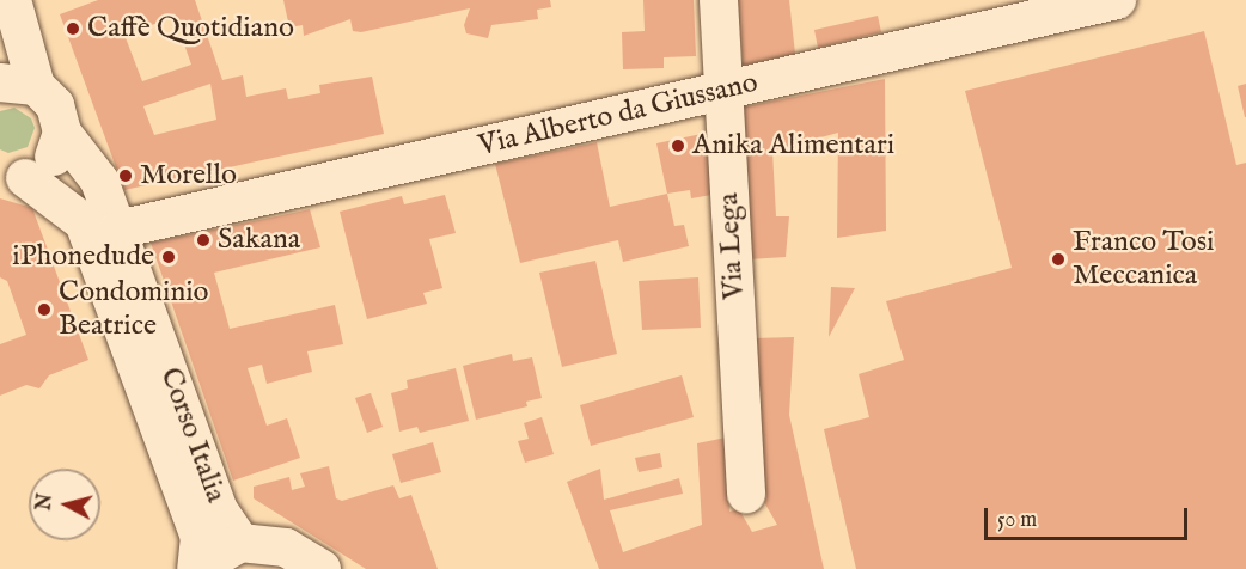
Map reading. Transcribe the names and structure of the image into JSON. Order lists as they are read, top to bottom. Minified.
{"streets":{"street":["Via Alberto da Giussano","Via Lega","Corso Italia"]},"crossings":[["Via Alberto da Giussano","Via Lega"],["Via Alberto da Giussano","Corso Italia"]],"places":["Caffè Quotidiano","Anika Alimentari","Morello","Sakana","iPhonedude","Franco Tosi Meccanica","Condominio Beatrice"],"scale_bar":"50 m","north":"left"}
